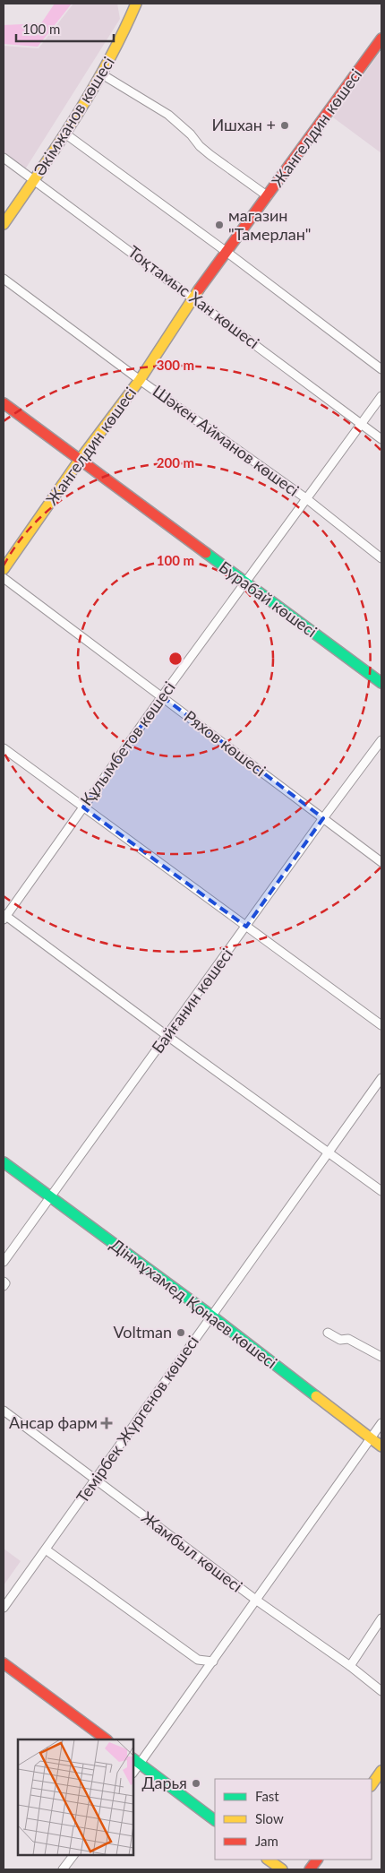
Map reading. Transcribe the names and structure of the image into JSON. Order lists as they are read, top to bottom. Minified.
{"streets":{"street":["Әкімжанов көшесі","Жангелдин көшесі","Тоқтамыс Хан көшесі","Шәкен Айманов көшесі","Бурабай көшесі","Құлымбетов көшесі","Ряхов көшесі","Байғанин көшесі","Дінмұхамед Қонаев көшесі","Темірбек Жүргенов көшесі","Жамбыл көшесі"]},"crossings":[["Әкімжанов көшесі","Тоқтамыс Хан көшесі"],["Жангелдин көшесі","Тоқтамыс Хан көшесі"],["Жангелдин көшесі","Шәкен Айманов көшесі"],["Жангелдин көшесі","Бурабай көшесі"],["Тоқтамыс Хан көшесі","Құлымбетов көшесі"],["Шәкен Айманов көшесі","Құлымбетов көшесі"],["Бурабай көшесі","Құлымбетов көшесі"],["Құлымбетов көшесі","Ряхов көшесі"],["Ряхов көшесі","Байғанин көшесі"],["Байғанин көшесі","Дінмұхамед Қонаев көшесі"],["Дінмұхамед Қонаев көшесі","Темірбек Жүргенов көшесі"],["Темірбек Жүргенов көшесі","Жамбыл көшесі"]],"places":{"other":["Ишхан +","магазин \"Тамерлан\"","Voltman","Дарья"],"health":["Ансар фарм"]},"legend":["Fast","Slow","Jam"],"scale_bar":"100 m","rings":["300 m","200 m","100 m"]}
